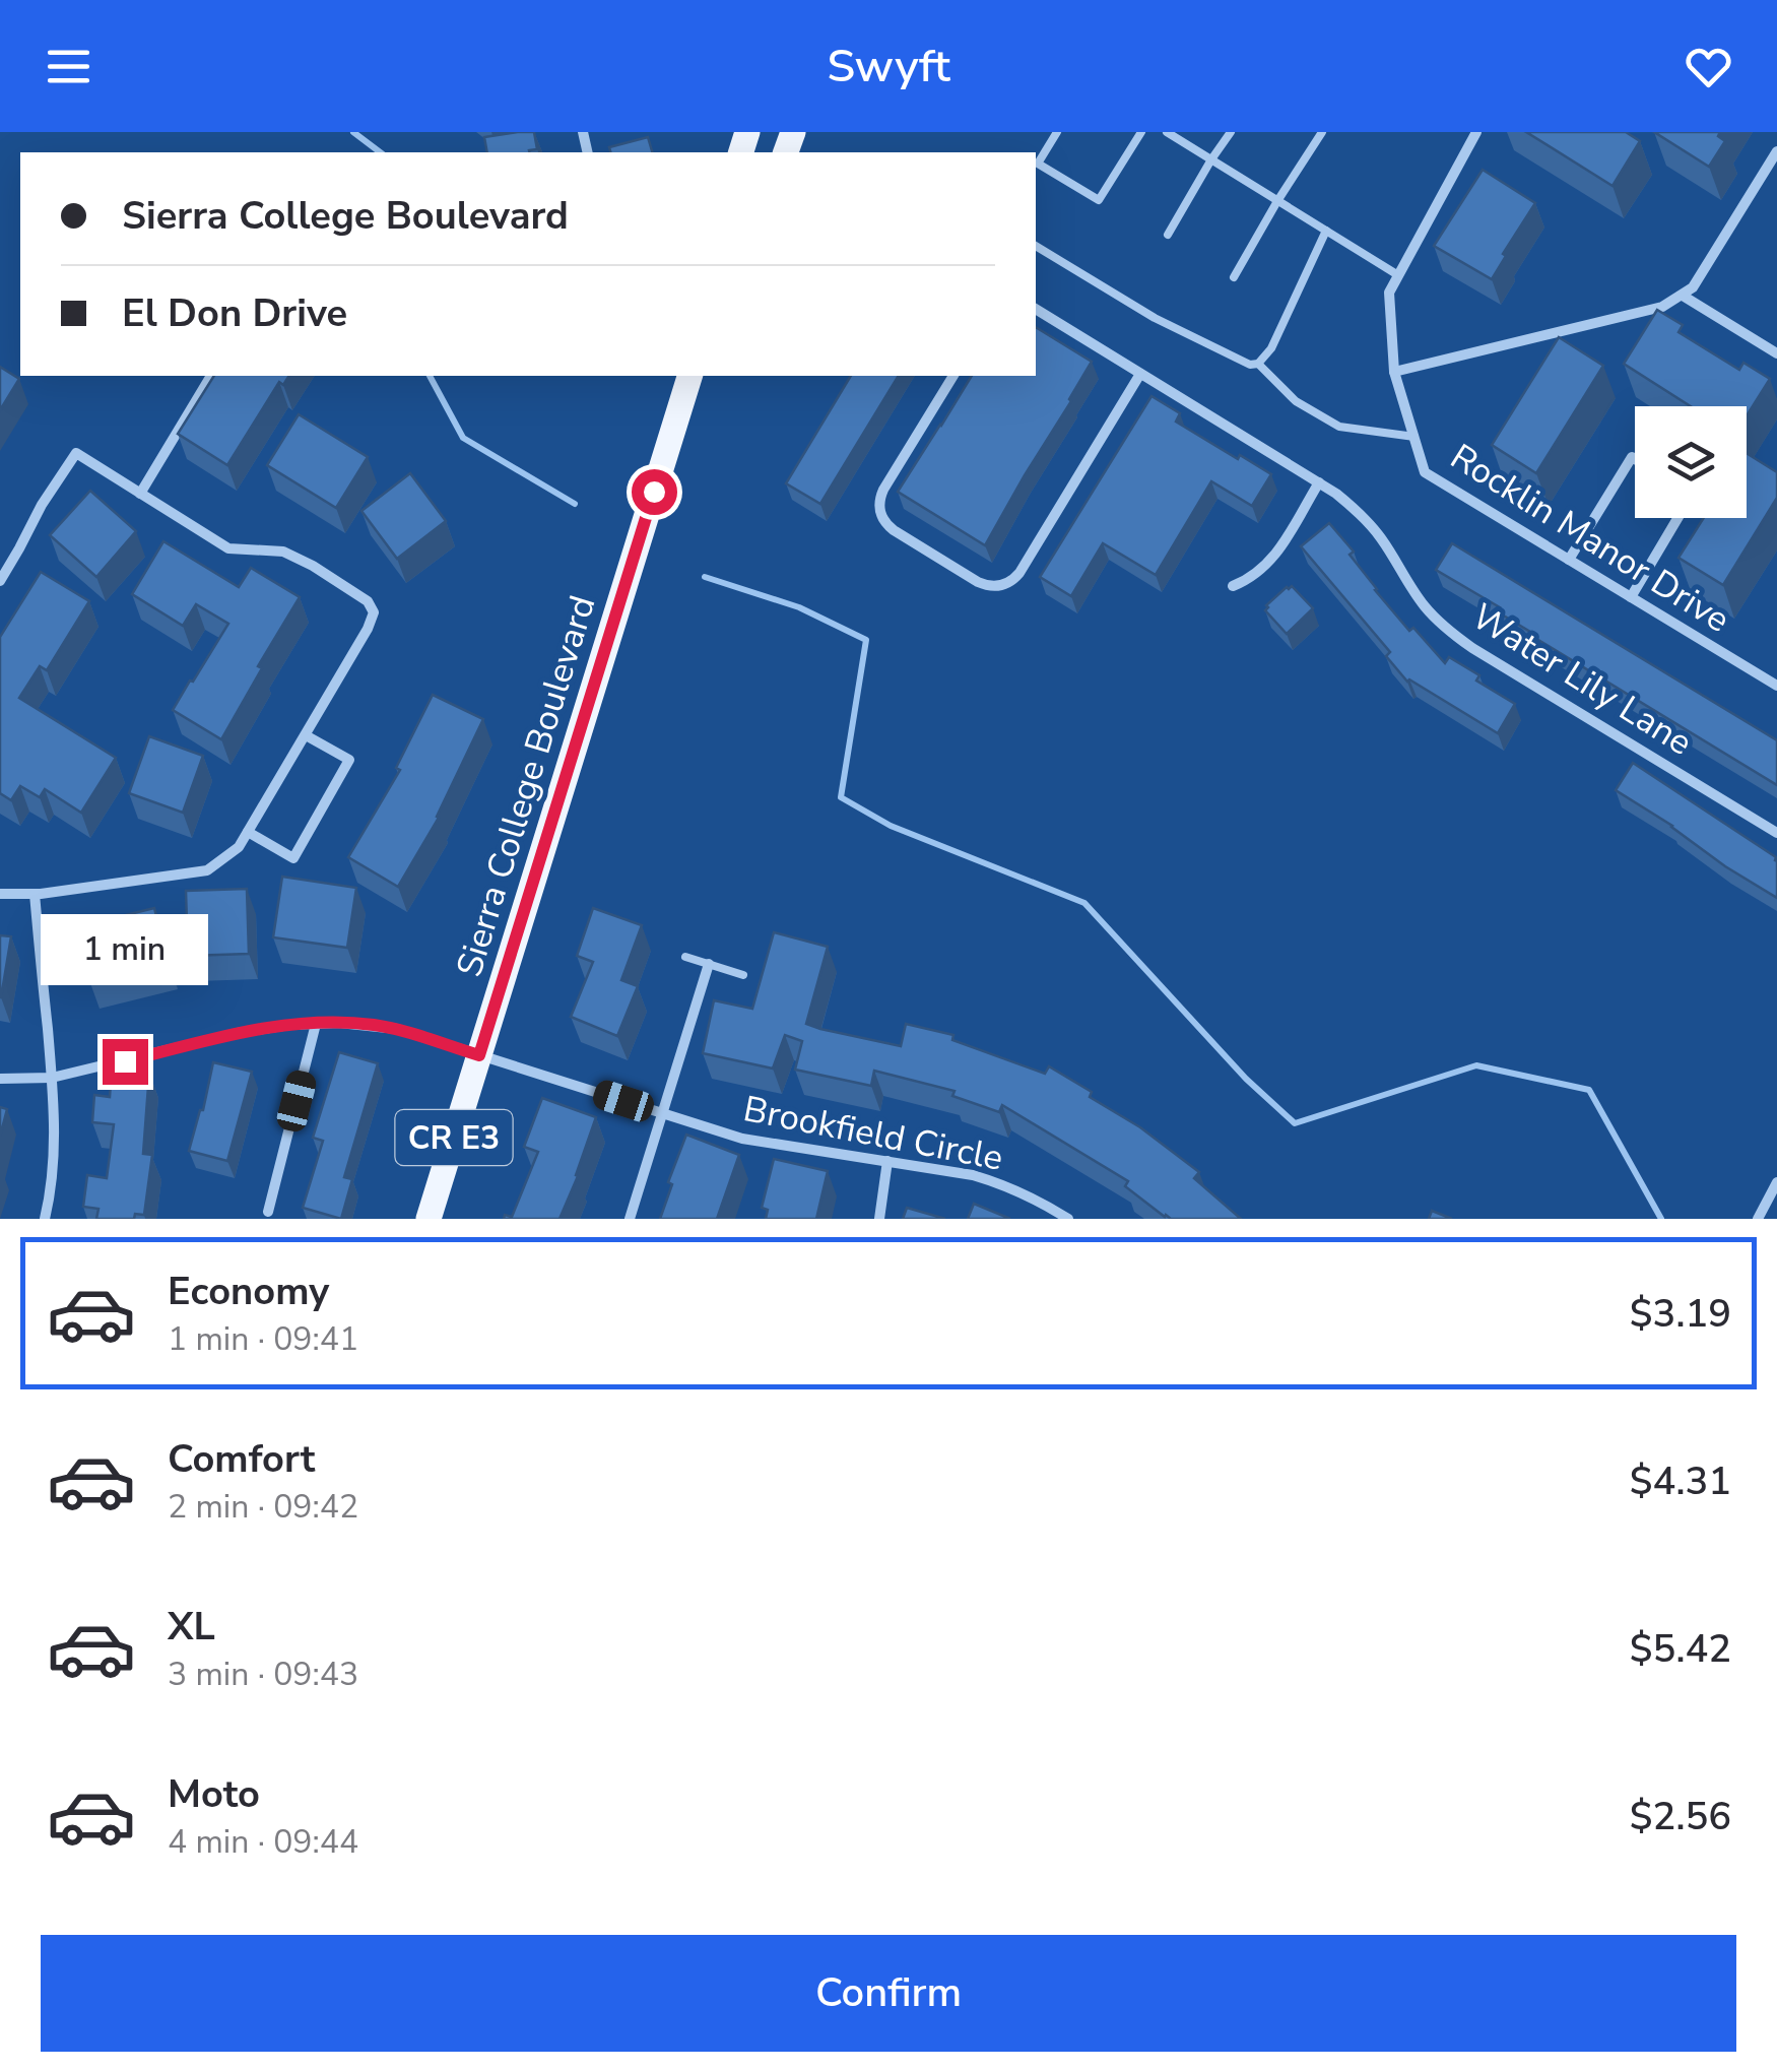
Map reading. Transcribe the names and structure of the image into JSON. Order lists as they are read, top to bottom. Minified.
{"streets":{"main road":["Sierra College Boulevard","CR E3"],"street":["Rocklin Manor Drive","Water Lily Lane","Brookfield Circle"]},"crossings":[["Sierra College Boulevard","Brookfield Circle"]],"page":{"header":"Swyft","banner":["Sierra College Boulevard","El Don Drive"],"bubble":"1 min","list":[{"name":"Economy","note":"1 min · 09:41","value":"$3.19"},{"name":"Comfort","note":"2 min · 09:42","value":"$4.31"},{"name":"XL","note":"3 min · 09:43","value":"$5.42"},{"name":"Moto","note":"4 min · 09:44","value":"$2.56"}],"buttons":"Confirm"}}
